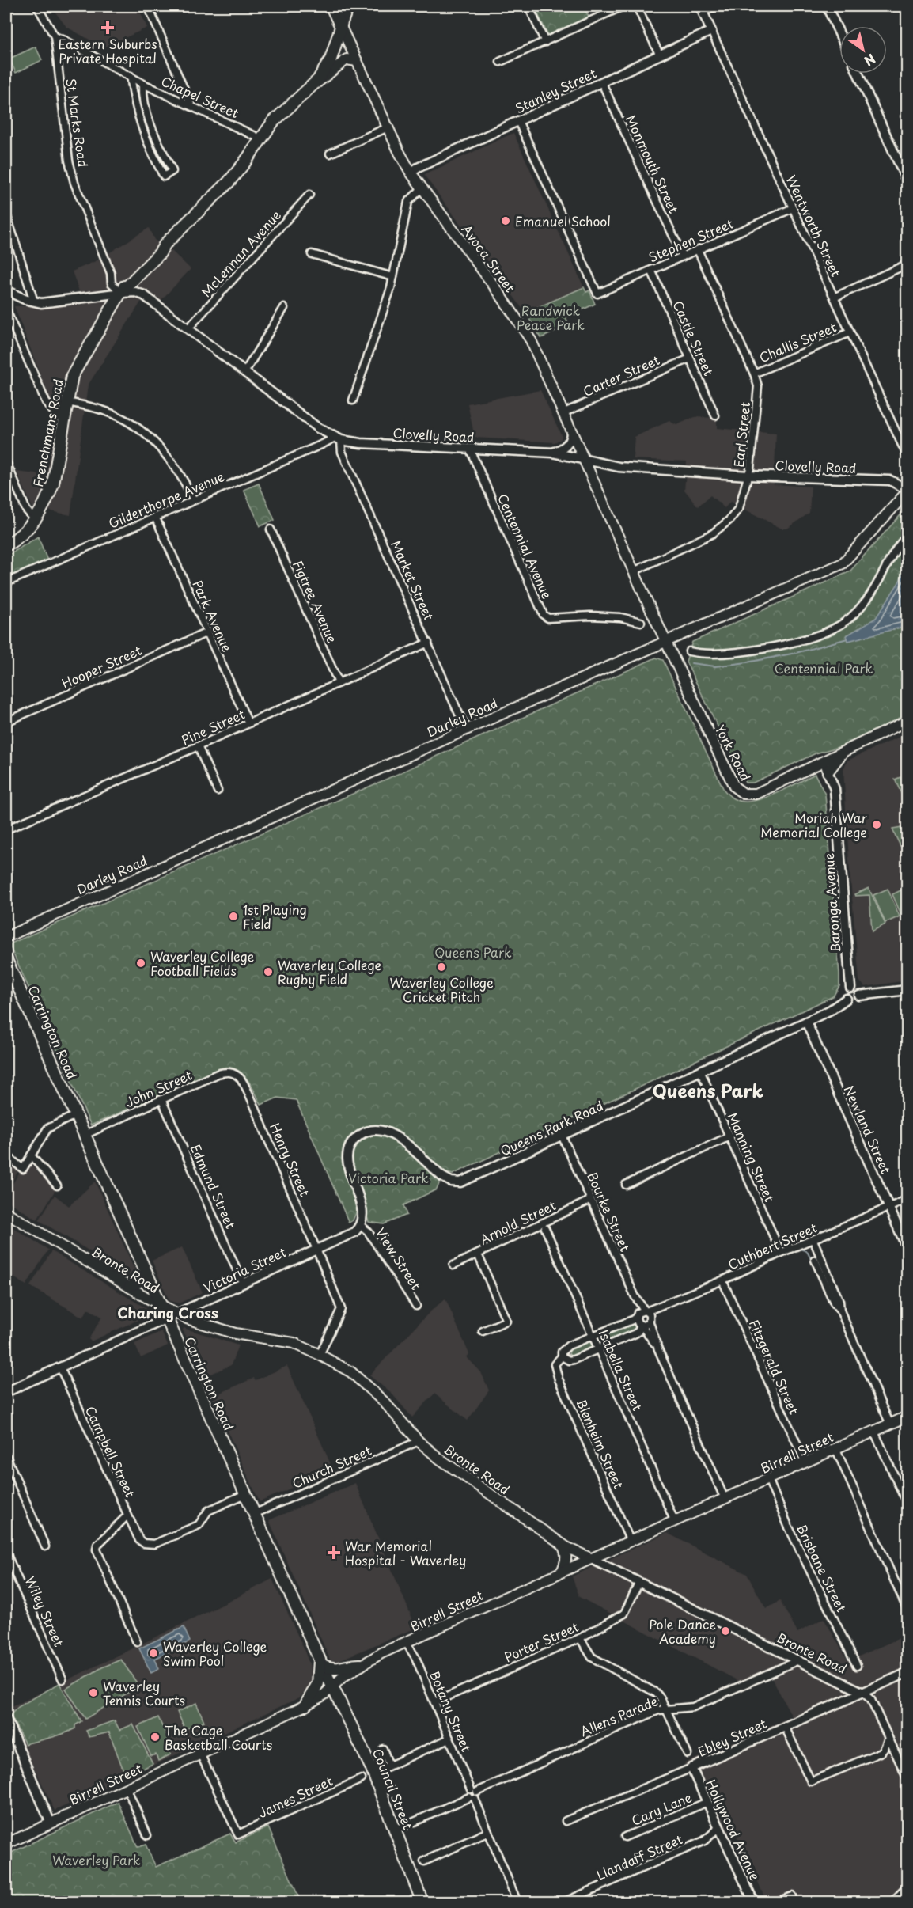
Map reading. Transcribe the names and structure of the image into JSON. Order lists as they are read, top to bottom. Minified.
{"streets":{"main road":["Avoca Street","Frenchmans Road","Darley Road","York Road","Carrington Road","Bronte Road","Birrell Street","Council Street"],"street":["Stanley Street","Chapel Street","St Marks Road","Monmouth Street","Wentworth Street","Stephen Street","McLennan Avenue","Castle Street","Challis Street","Carter Street","Clovelly Road","Earl Street","Gilderthorpe Avenue","Centennial Avenue","Market Street","Figtree Avenue","Park Avenue","Hooper Street","Pine Street","Baronga Avenue","John Street","Queens Park Road","Newland Street","Manning Street","Henry Street","Edmund Street","Bourke Street","Arnold Street","Cuthbert Street","View Street","Victoria Street","Fitzgerald Street","Isabella Street","Blenheim Street","Campbell Street","Church Street","Brisbane Street","Wiley Street","Porter Street","Botany Street","Allens Parade","Ebley Street","James Street","Cary Lane","Hollywood Avenue","Llandaff Street"]},"crossings":[["Stanley Street","Monmouth Street"],["Stanley Street","Wentworth Street"],["Stanley Street","Stephen Street"],["Stanley Street","Avoca Street"],["Chapel Street","St Marks Road"],["Chapel Street","Frenchmans Road"],["St Marks Road","Frenchmans Road"],["St Marks Road","Clovelly Road"],["Monmouth Street","Stephen Street"],["Wentworth Street","Stephen Street"],["Wentworth Street","Challis Street"],["Stephen Street","Castle Street"],["Stephen Street","Earl Street"],["McLennan Avenue","Clovelly Road"],["Avoca Street","Carter Street"],["Avoca Street","Frenchmans Road"],["Avoca Street","Clovelly Road"],["Avoca Street","Earl Street"],["Avoca Street","Darley Road"],["Avoca Street","York Road"],["Castle Street","Carter Street"],["Challis Street","Earl Street"],["Frenchmans Road","Clovelly Road"],["Clovelly Road","Earl Street"],["Clovelly Road","Gilderthorpe Avenue"],["Clovelly Road","Centennial Avenue"],["Clovelly Road","Market Street"],["Gilderthorpe Avenue","Market Street"],["Gilderthorpe Avenue","Park Avenue"],["Market Street","Darley Road"],["Market Street","Pine Street"],["Figtree Avenue","Pine Street"],["Park Avenue","Hooper Street"],["Park Avenue","Pine Street"],["Darley Road","York Road"],["York Road","Baronga Avenue"],["Baronga Avenue","Queens Park Road"],["Carrington Road","John Street"],["Carrington Road","Bronte Road"],["Carrington Road","Victoria Street"],["Carrington Road","Birrell Street"],["Carrington Road","Church Street"],["Carrington Road","Council Street"],["John Street","Henry Street"],["John Street","Edmund Street"],["Queens Park Road","Newland Street"],["Queens Park Road","Manning Street"],["Queens Park Road","Bourke Street"],["Queens Park Road","View Street"],["Queens Park Road","Victoria Street"],["Newland Street","Cuthbert Street"],["Manning Street","Cuthbert Street"],["Henry Street","Bronte Road"],["Henry Street","Victoria Street"],["Edmund Street","Victoria Street"],["Bourke Street","Arnold Street"],["Bourke Street","Cuthbert Street"],["Cuthbert Street","Fitzgerald Street"],["Cuthbert Street","Isabella Street"],["Cuthbert Street","Blenheim Street"],["View Street","Victoria Street"],["Bronte Road","Victoria Street"],["Bronte Road","Birrell Street"],["Bronte Road","Church Street"],["Bronte Road","Porter Street"],["Bronte Road","Allens Parade"],["Bronte Road","Ebley Street"],["Victoria Street","Campbell Street"],["Fitzgerald Street","Birrell Street"],["Isabella Street","Birrell Street"],["Blenheim Street","Birrell Street"],["Birrell Street","Brisbane Street"],["Birrell Street","Botany Street"],["Birrell Street","Council Street"],["Birrell Street","James Street"],["Porter Street","Botany Street"],["Botany Street","Allens Parade"],["Ebley Street","Hollywood Avenue"],["Cary Lane","Hollywood Avenue"],["Hollywood Avenue","Llandaff Street"]],"districts":["Queens Park","Charing Cross"],"parks":["Randwick Peace Park","Centennial Park","Queens Park","Victoria Park","Waverley Park"],"places":{"health":["Eastern Suburbs Private Hospital","War Memorial Hospital - Waverley"],"other":["Emanuel School","Moriah War Memorial College","1st Playing Field","Waverley College Football Fields","Waverley College Cricket Pitch","Waverley College Rugby Field","Pole Dance Academy","Waverley College Swim Pool","Waverley Tennis Courts","The Cage Basketball Courts"]},"north":"bottom right"}
